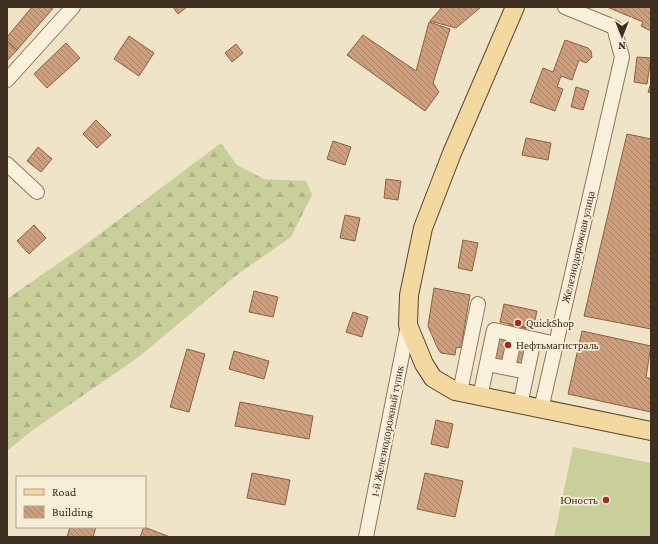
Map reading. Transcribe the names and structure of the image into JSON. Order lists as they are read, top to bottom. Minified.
{"streets":{"street":["Железнодорожная улица","1-й Железнодорожный тупик"]},"places":["QuickShop","Нефтьмагистраль","Юность"],"legend":["Road","Building"],"north":"bottom"}
